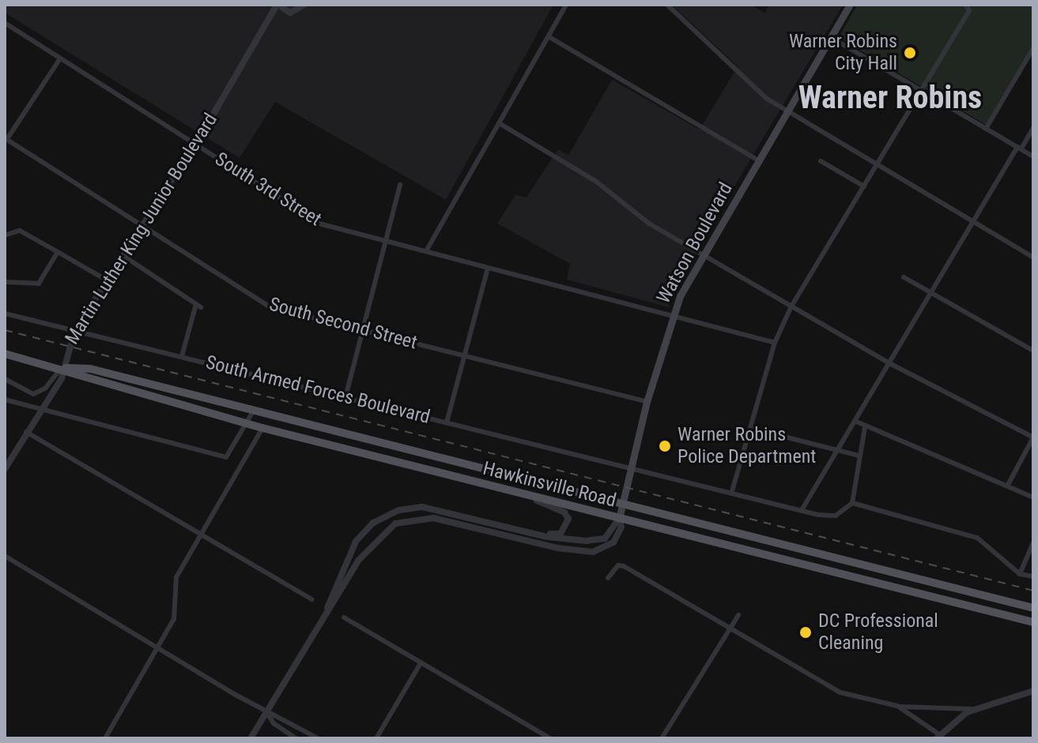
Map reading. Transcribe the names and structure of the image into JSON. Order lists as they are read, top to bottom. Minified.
{"streets":{"main road":["Watson Boulevard","Hawkinsville Road"],"street":["South 3rd Street","Martin Luther King Junior Boulevard","South Second Street","South Armed Forces Boulevard"]},"crossings":[["South 3rd Street","Martin Luther King Junior Boulevard"],["South 3rd Street","Watson Boulevard"],["Martin Luther King Junior Boulevard","South Second Street"],["Martin Luther King Junior Boulevard","South Armed Forces Boulevard"],["Martin Luther King Junior Boulevard","Hawkinsville Road"],["Watson Boulevard","South Second Street"],["Watson Boulevard","South Armed Forces Boulevard"],["Watson Boulevard","Hawkinsville Road"]],"districts":["Warner Robins"],"places":["Warner Robins City Hall","Warner Robins Police Department","DC Professional Cleaning"]}
